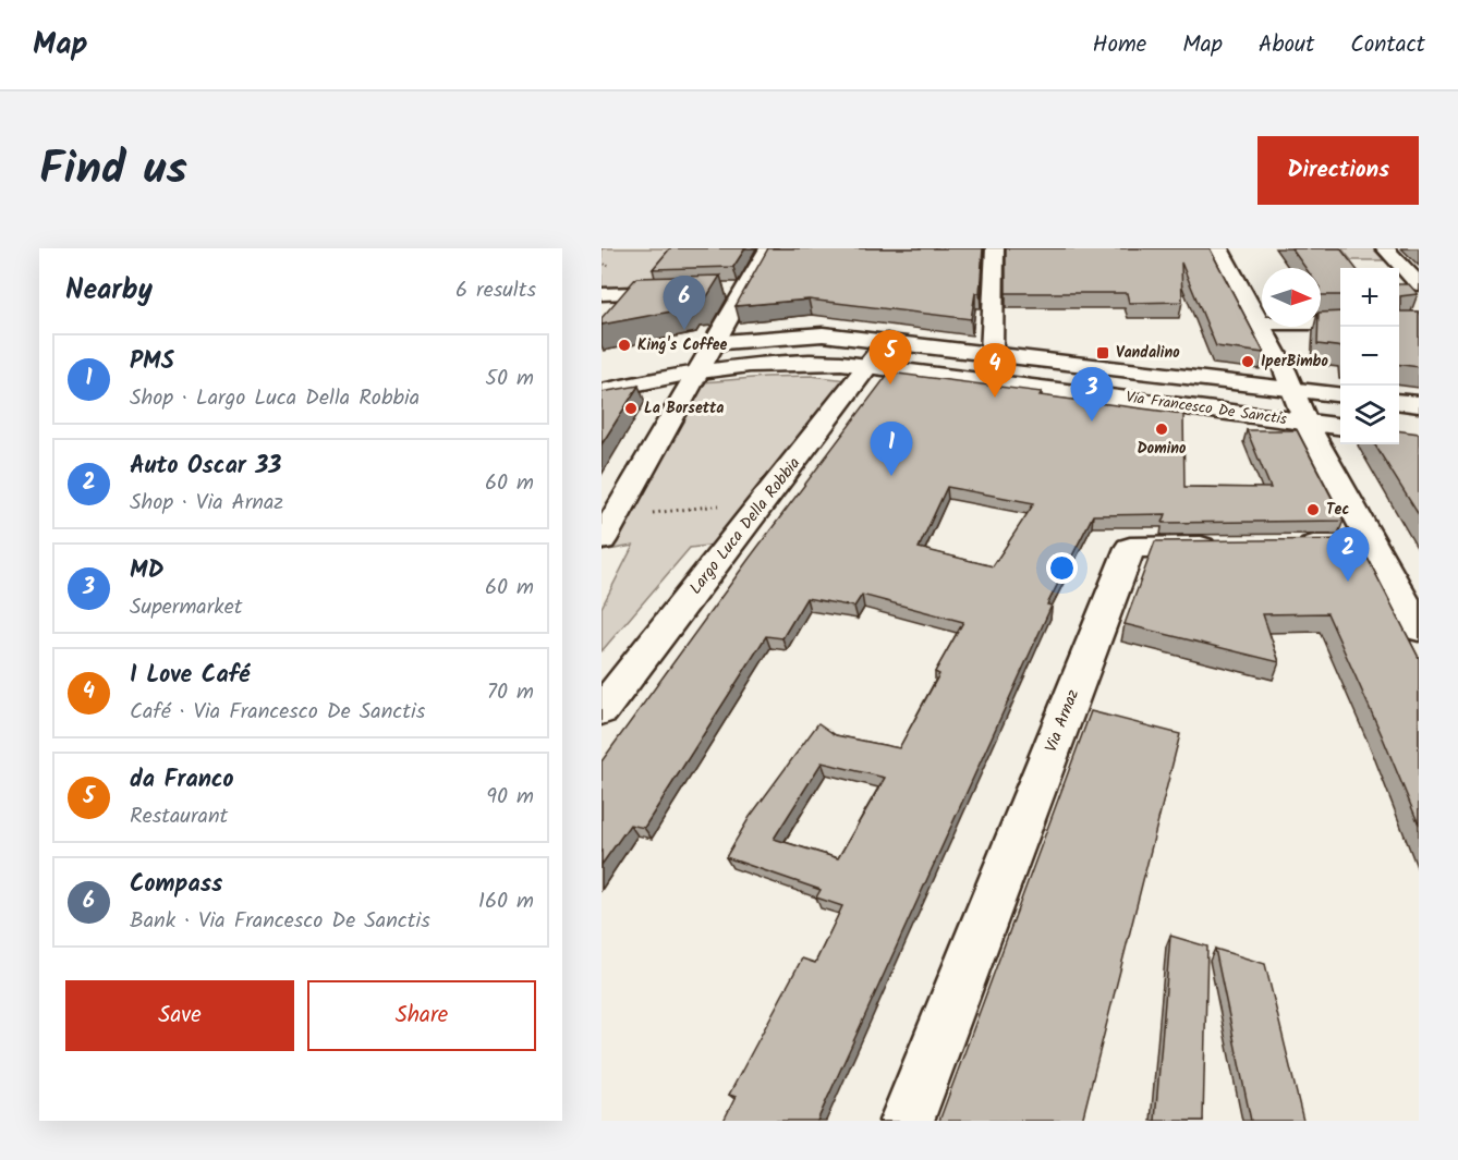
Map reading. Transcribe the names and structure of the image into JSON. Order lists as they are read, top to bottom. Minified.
{"streets":{"street":["Via Francesco De Sanctis","Largo Luca Della Robbia","Via Arnaz"]},"crossings":[["Via Francesco De Sanctis","Largo Luca Della Robbia"]],"places":{"other":["King's Coffee","IperBimbo","La Borsetta","Domino","Tec"],"transit":["Vandalino"]},"north":"right","page":{"header":"Map","nav":["Home","Map","About","Contact"],"title":"Find us","buttons":["Directions",["Save","Share"]],"heading":["Nearby","6 results"],"map_buttons":["+","−"],"pins":["6","5","4","3","1","2"],"list":[{"mark":"1","name":"PMS","note":"Shop · Largo Luca Della Robbia","value":"50 m"},{"mark":"2","name":"Auto Oscar 33","note":"Shop · Via Arnaz","value":"60 m"},{"mark":"3","name":"MD","note":"Supermarket","value":"60 m"},{"mark":"4","name":"I Love Café","note":"Café · Via Francesco De Sanctis","value":"70 m"},{"mark":"5","name":"da Franco","note":"Restaurant","value":"90 m"},{"mark":"6","name":"Compass","note":"Bank · Via Francesco De Sanctis","value":"160 m"}]}}
